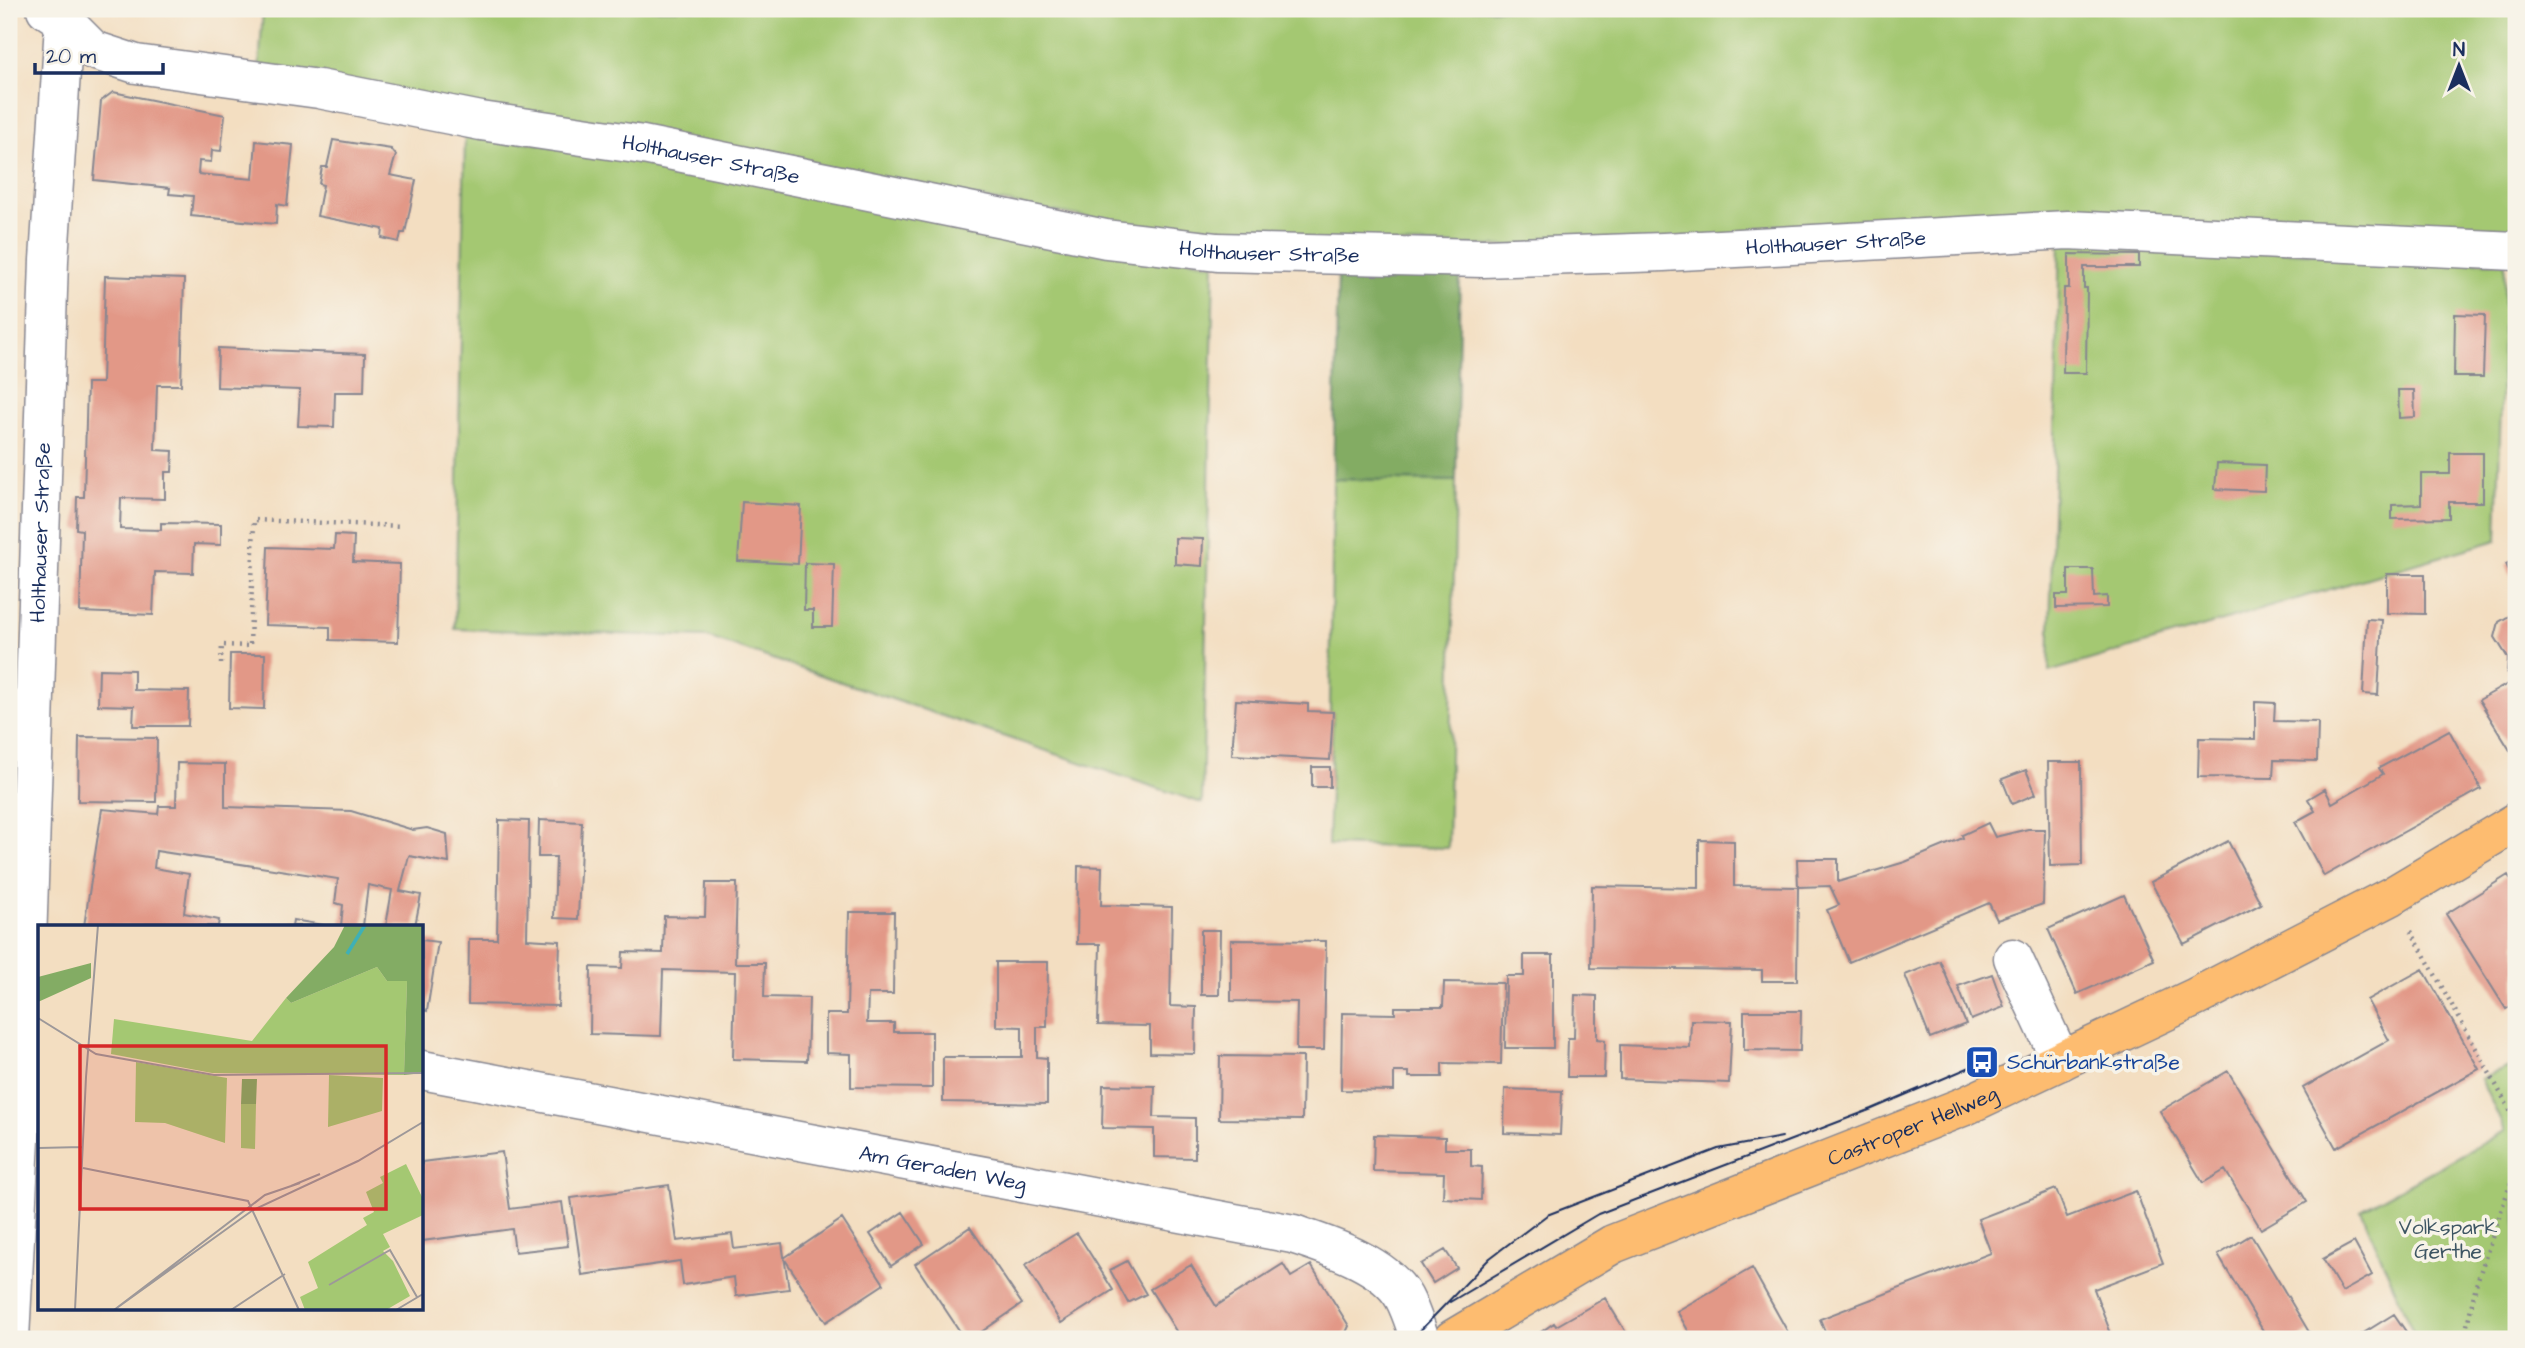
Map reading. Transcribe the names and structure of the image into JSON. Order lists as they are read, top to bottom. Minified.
{"streets":{"main road":["Castroper Hellweg"],"street":["Holthauser Straße","Am Geraden Weg"]},"parks":["Volkspark Gerthe"],"places":{"bus stop":["Schürbankstraße"]},"scale_bar":"20 m","north":"top"}
